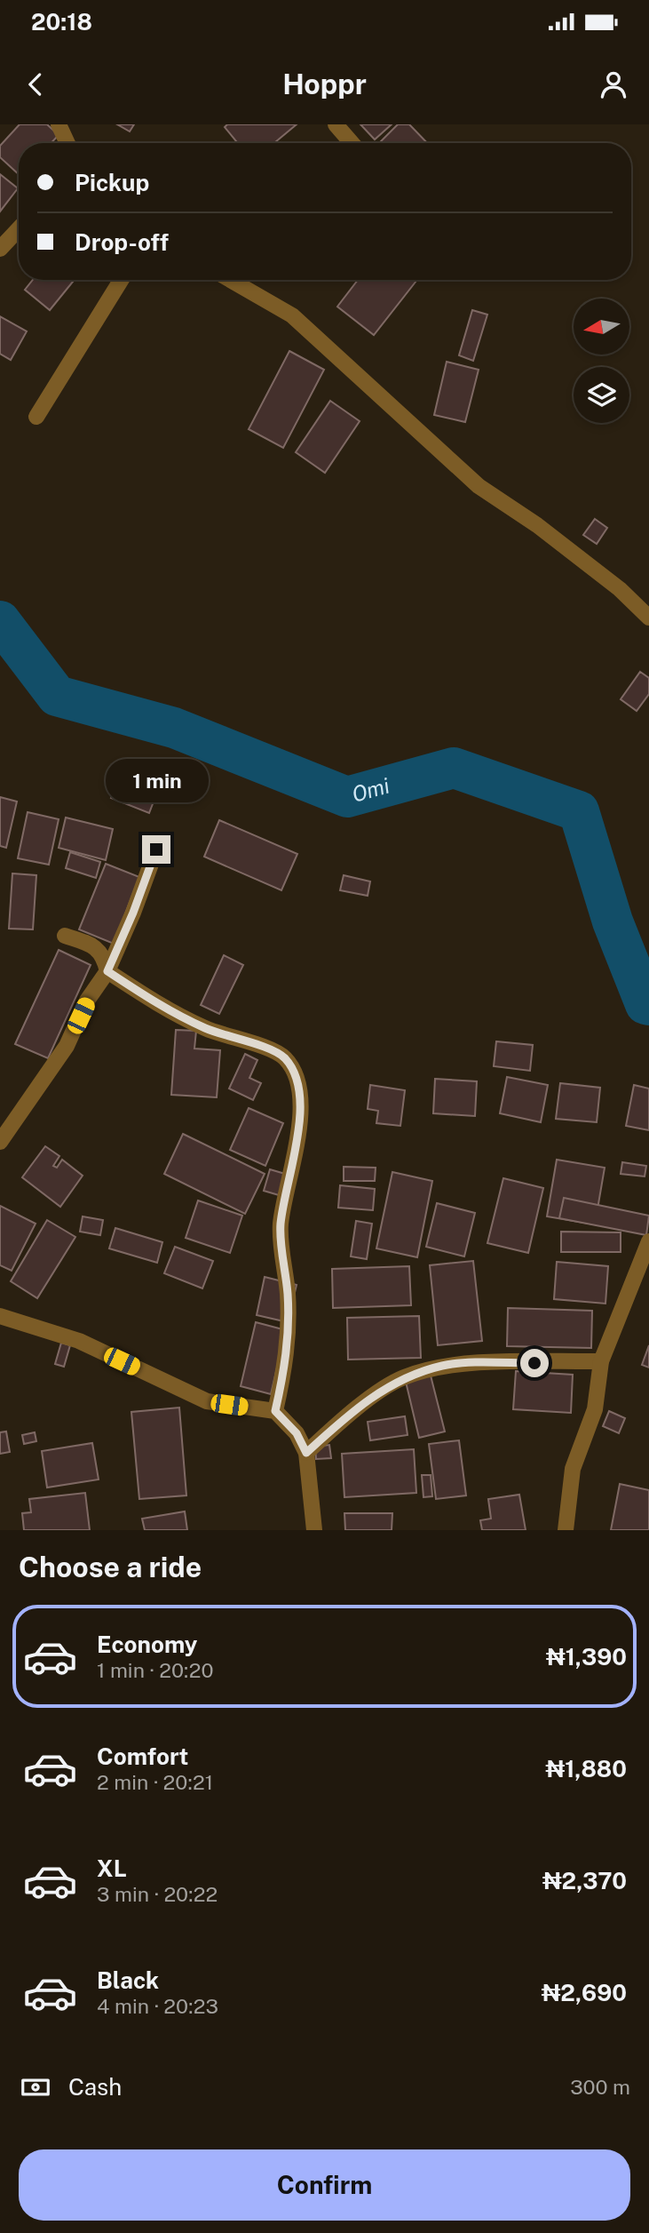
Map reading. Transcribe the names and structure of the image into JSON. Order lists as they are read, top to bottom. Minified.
{"water":["Omi"],"north":"left","page":{"status":"20:18","header":"Hoppr","banner":["Pickup","Drop-off"],"bubble":"1 min","heading":"Choose a ride","list":[{"name":"Economy","note":"1 min · 20:20","value":"₦1,390"},{"name":"Comfort","note":"2 min · 20:21","value":"₦1,880"},{"name":"XL","note":"3 min · 20:22","value":"₦2,370"},{"name":"Black","note":"4 min · 20:23","value":"₦2,690"}],"pay":["Cash","300 m"],"buttons":"Confirm"}}
